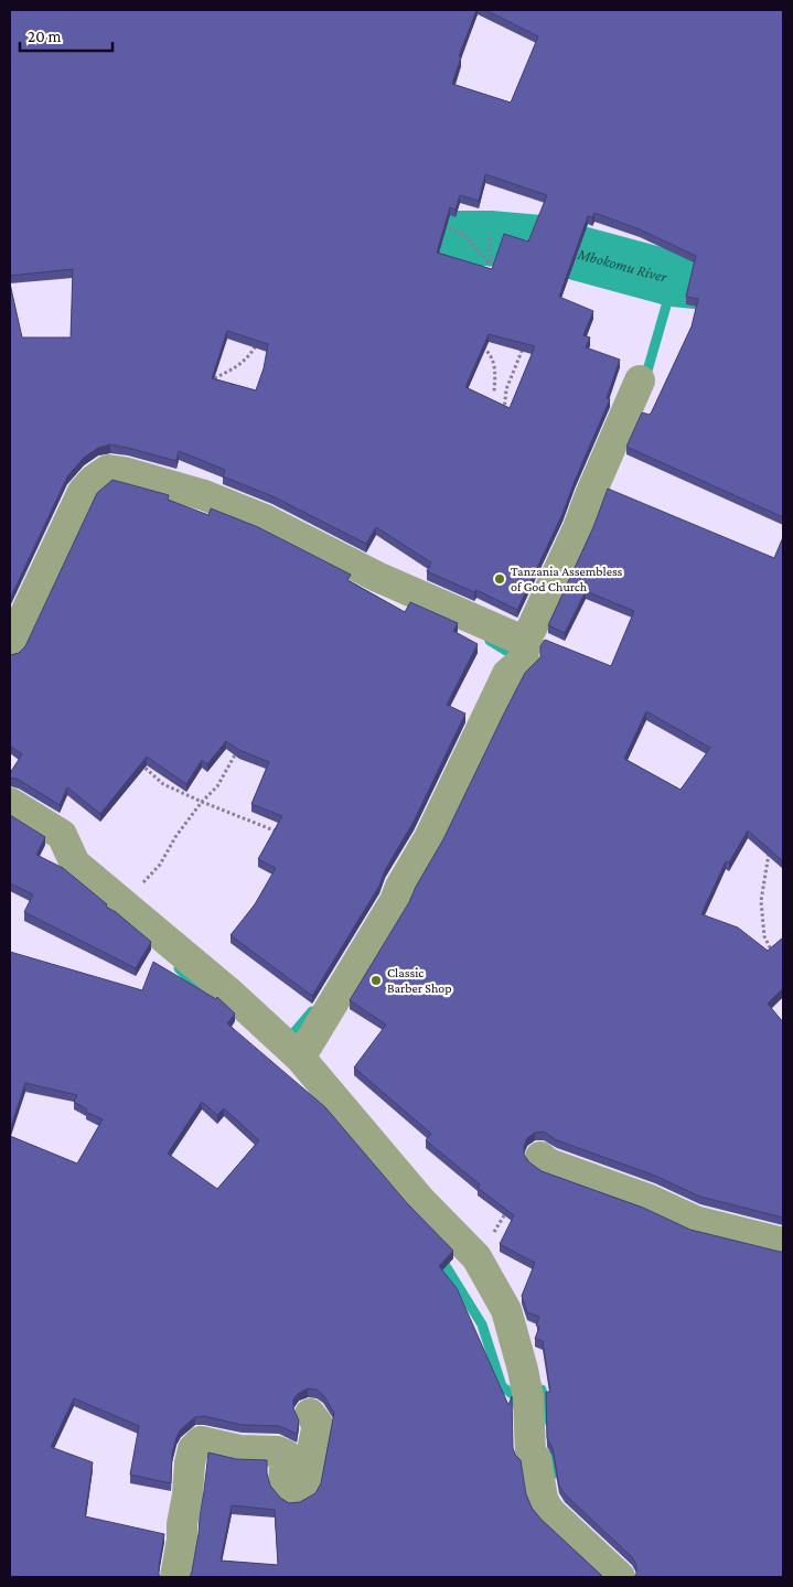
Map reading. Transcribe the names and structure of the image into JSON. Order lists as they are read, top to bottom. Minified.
{"water":["Mbokomu River"],"places":["Tanzania Assembless of God Church","Classic Barber Shop"],"scale_bar":"20 m"}
